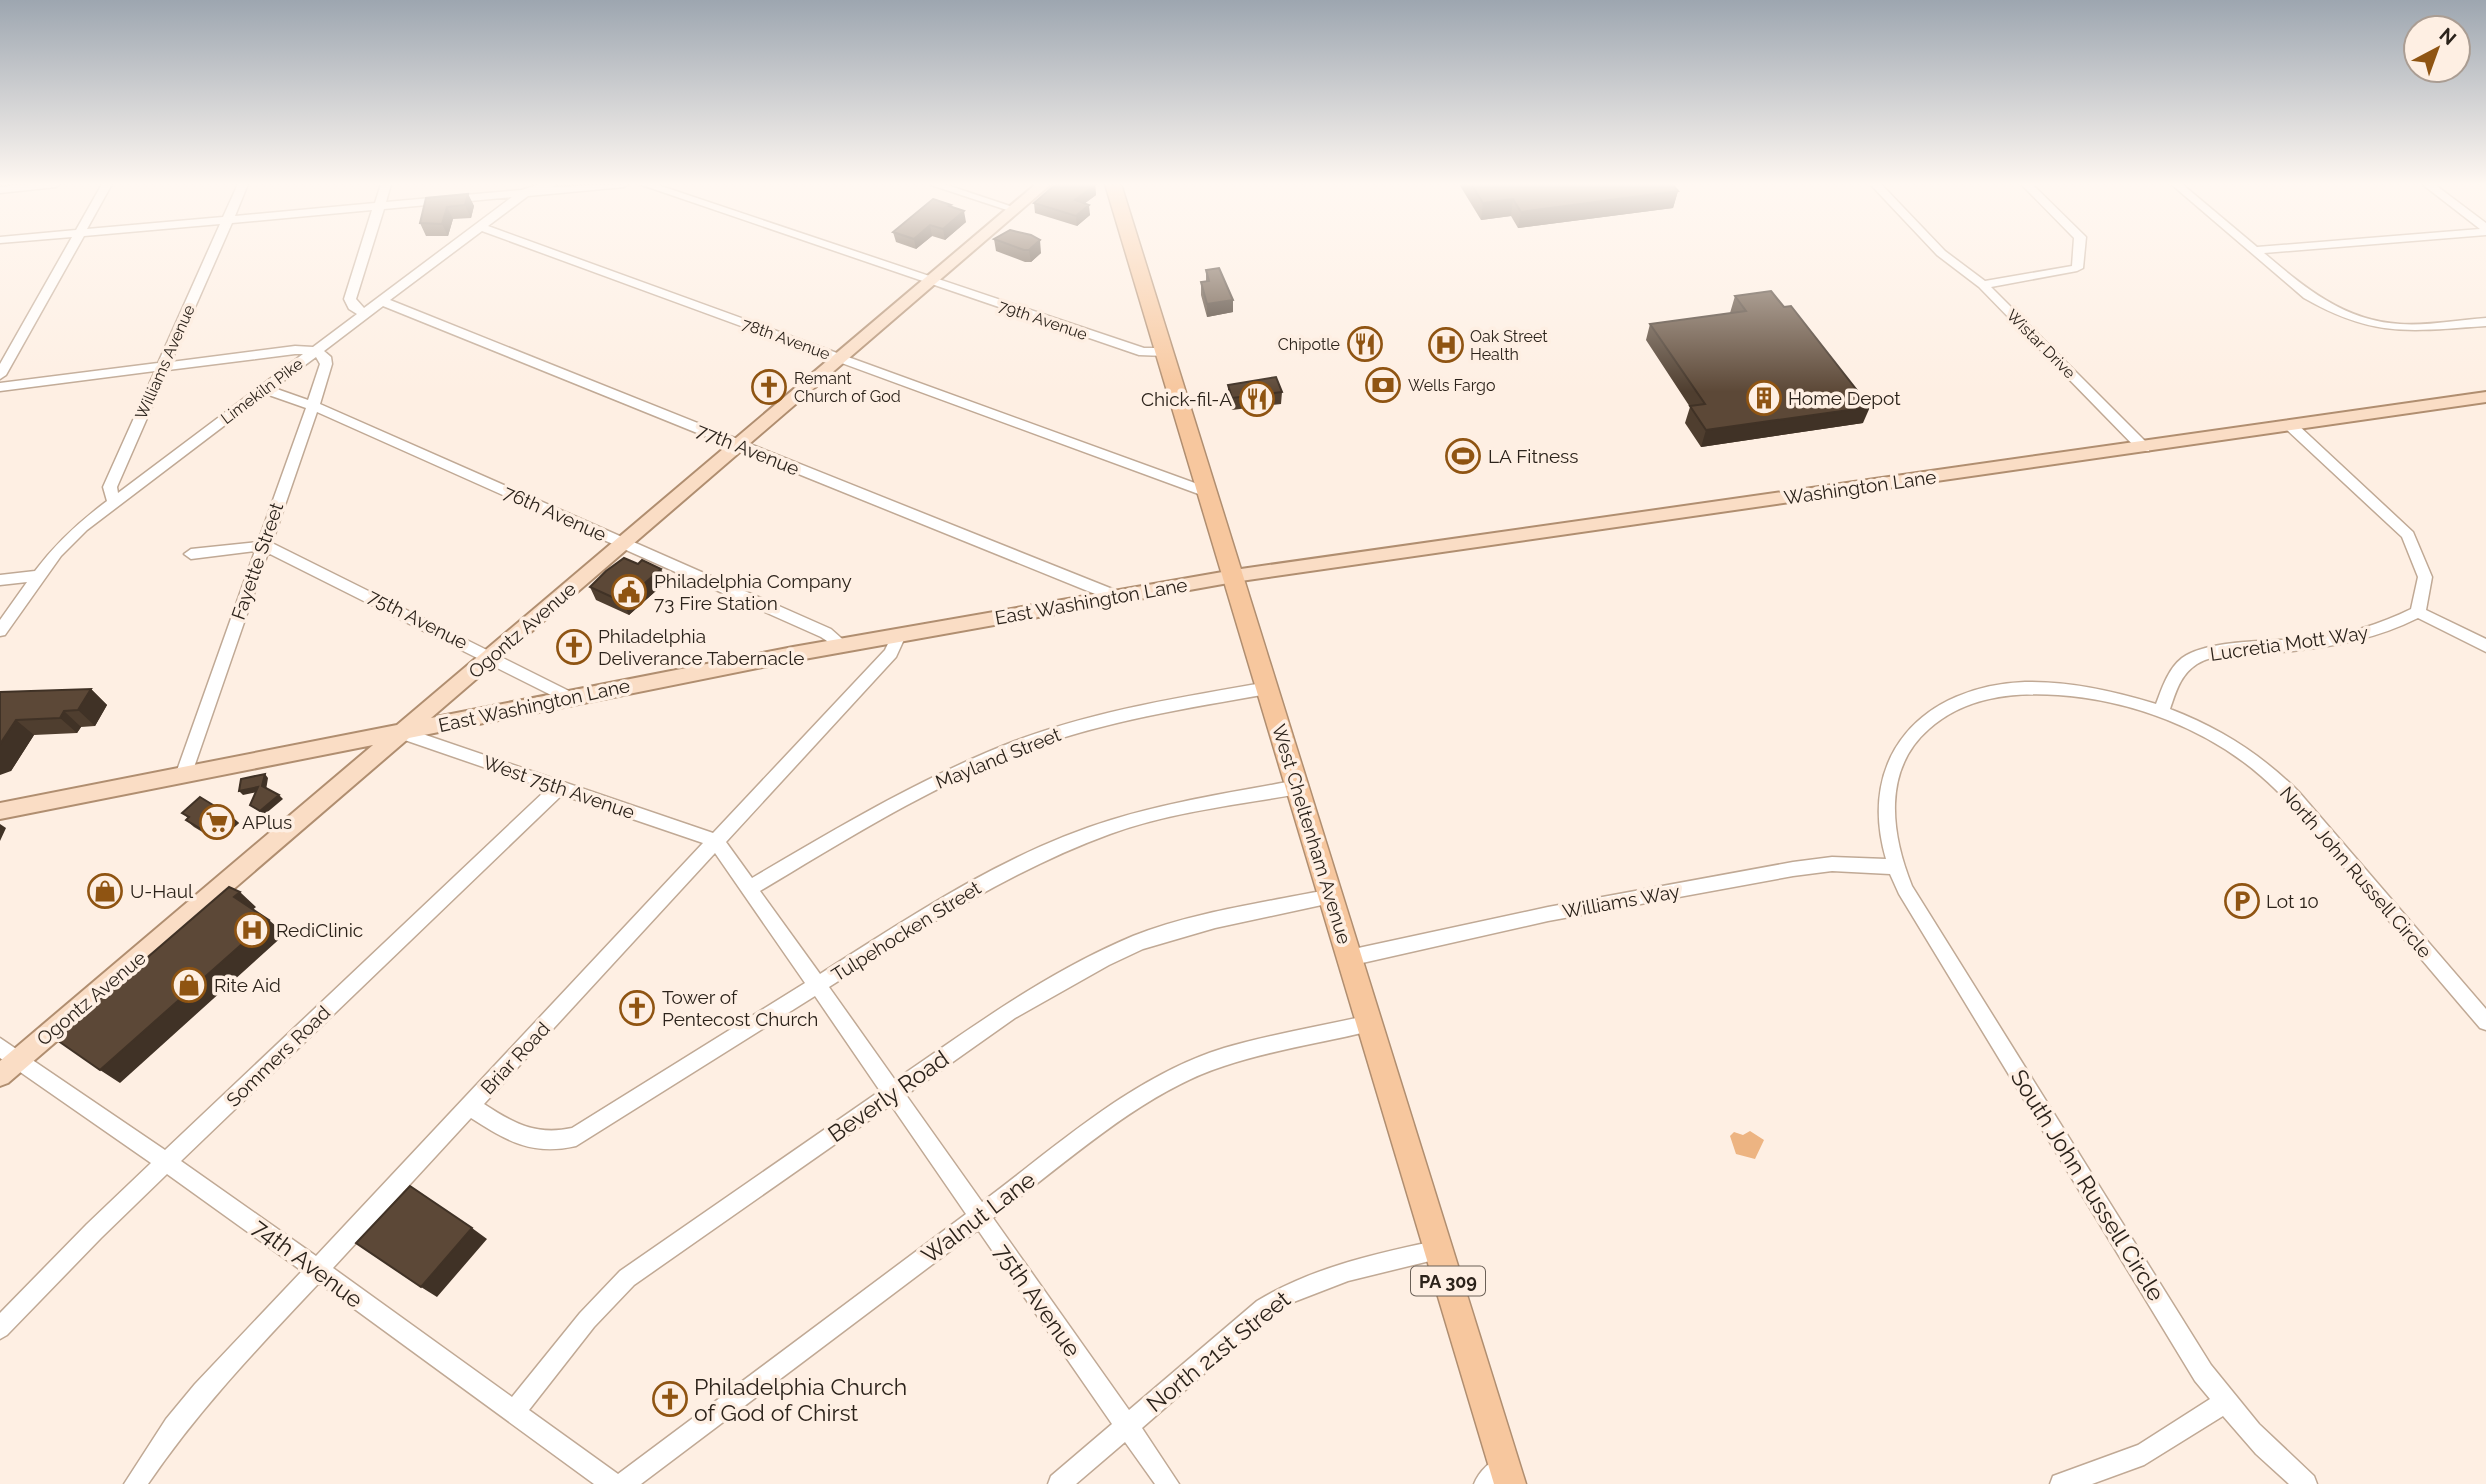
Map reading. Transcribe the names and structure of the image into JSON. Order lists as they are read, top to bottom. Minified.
{"streets":{"highway":["West Cheltenham Avenue","PA 309"],"main road":["Washington Lane","East Washington Lane","Ogontz Avenue"],"street":["79th Avenue","78th Avenue","Wistar Drive","Williams Avenue","Limekiln Pike","77th Avenue","76th Avenue","Fayette Street","75th Avenue","Lucretia Mott Way","Mayland Street","West 75th Avenue","North John Russell Circle","Williams Way","Tulpehocken Street","Sommers Road","Briar Road","Beverly Road","South John Russell Circle","Walnut Lane","74th Avenue","North 21st Street"]},"crossings":[["79th Avenue","Ogontz Avenue"],["79th Avenue","West Cheltenham Avenue"],["78th Avenue","Ogontz Avenue"],["78th Avenue","West Cheltenham Avenue"],["Wistar Drive","Washington Lane"],["Williams Avenue","Limekiln Pike"],["Limekiln Pike","77th Avenue"],["Limekiln Pike","76th Avenue"],["Limekiln Pike","Fayette Street"],["77th Avenue","East Washington Lane"],["77th Avenue","Ogontz Avenue"],["Washington Lane","East Washington Lane"],["Washington Lane","West Cheltenham Avenue"],["76th Avenue","Fayette Street"],["76th Avenue","East Washington Lane"],["76th Avenue","Ogontz Avenue"],["Fayette Street","East Washington Lane"],["Fayette Street","75th Avenue"],["East Washington Lane","75th Avenue"],["East Washington Lane","Ogontz Avenue"],["East Washington Lane","West 75th Avenue"],["East Washington Lane","West Cheltenham Avenue"],["East Washington Lane","Briar Road"],["75th Avenue","Ogontz Avenue"],["75th Avenue","Mayland Street"],["75th Avenue","West 75th Avenue"],["75th Avenue","Tulpehocken Street"],["75th Avenue","Briar Road"],["75th Avenue","Beverly Road"],["75th Avenue","Walnut Lane"],["75th Avenue","North 21st Street"],["Ogontz Avenue","West 75th Avenue"],["Ogontz Avenue","74th Avenue"],["Lucretia Mott Way","North John Russell Circle"],["Mayland Street","West Cheltenham Avenue"],["West 75th Avenue","Sommers Road"],["West 75th Avenue","Briar Road"],["West Cheltenham Avenue","Williams Way"],["West Cheltenham Avenue","Tulpehocken Street"],["West Cheltenham Avenue","Beverly Road"],["West Cheltenham Avenue","Walnut Lane"],["West Cheltenham Avenue","North 21st Street"],["North John Russell Circle","Williams Way"],["North John Russell Circle","South John Russell Circle"],["Williams Way","South John Russell Circle"],["Tulpehocken Street","Briar Road"],["Sommers Road","74th Avenue"],["Briar Road","74th Avenue"],["Beverly Road","74th Avenue"]],"places":{"restaurant":["Chipotle","Chick-fil-A"],"hospital":["Oak Street Health","RediClinic"],"bank":["Wells Fargo"],"church":["Remant Church of God","Philadelphia Deliverance Tabernacle","Tower of Pentecost Church","Philadelphia Church of God of Chirst"],"building":["Home Depot"],"sports":["LA Fitness"],"public building":["Philadelphia Company 73 Fire Station"],"supermarket":["APlus"],"shop":["U-Haul","Rite Aid"],"parking":["Lot 10"]},"north":"top right"}
